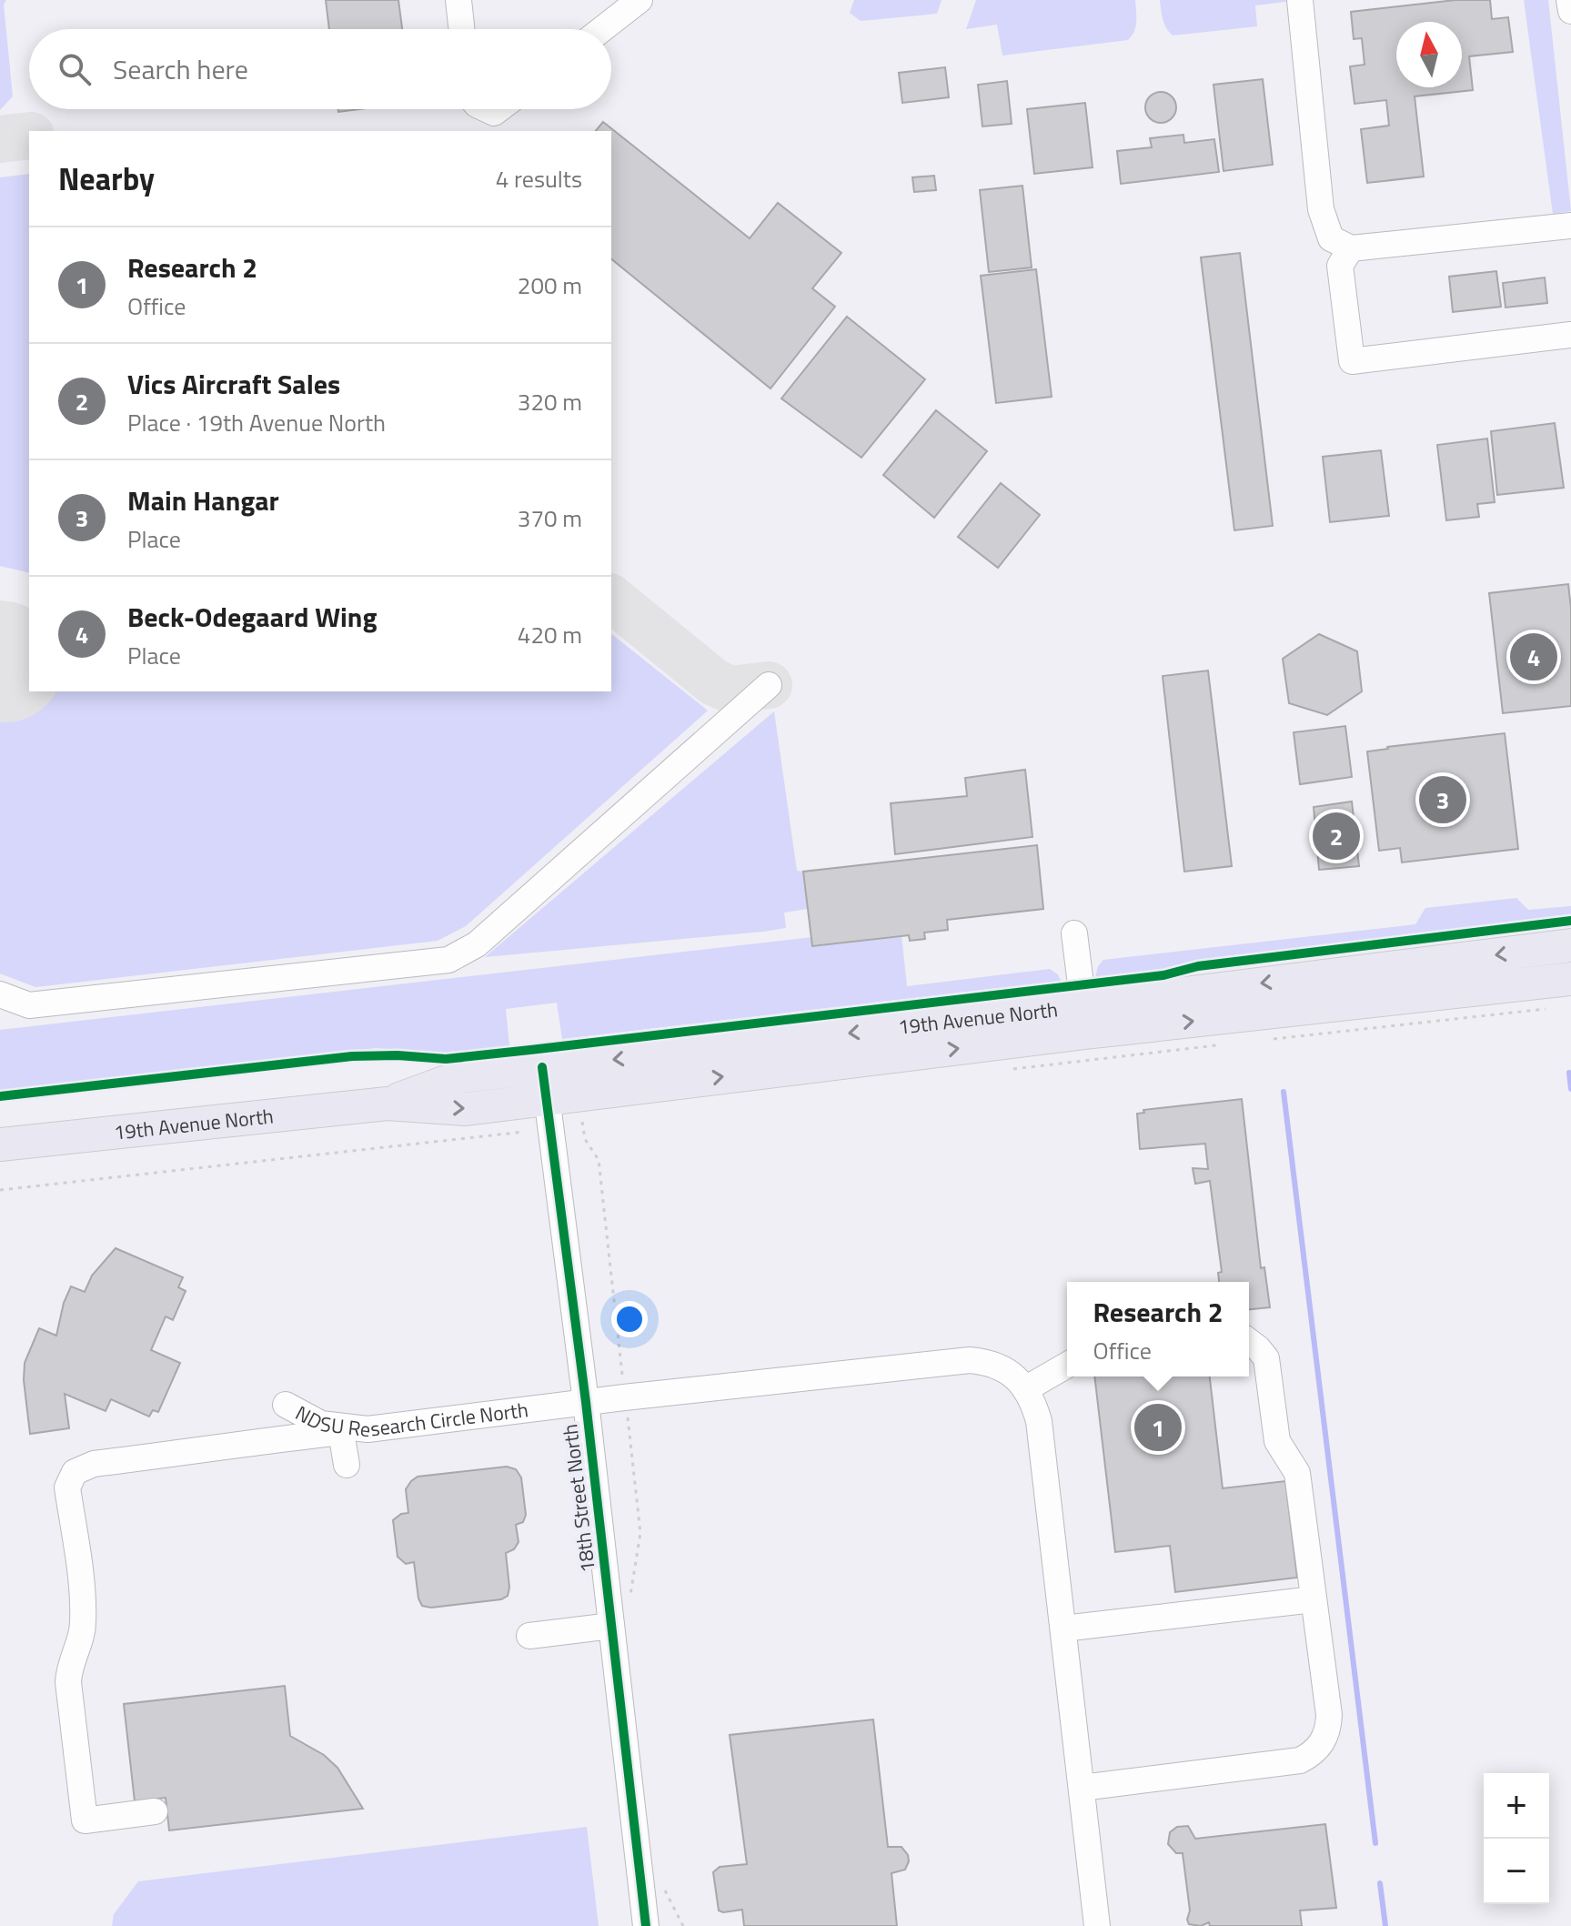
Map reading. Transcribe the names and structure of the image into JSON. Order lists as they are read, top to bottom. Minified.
{"streets":{"main road":["19th Avenue North"],"street":["NDSU Research Circle North","18th Street North"]},"crossings":[["19th Avenue North","18th Street North"],["NDSU Research Circle North","18th Street North"]],"north":"top","page":{"search":"Search here","heading":["Nearby","4 results"],"list":[{"mark":"1","name":"Research 2","note":"Office","value":"200 m"},{"mark":"2","name":"Vics Aircraft Sales","note":"Place · 19th Avenue North","value":"320 m"},{"mark":"3","name":"Main Hangar","note":"Place","value":"370 m"},{"mark":"4","name":"Beck-Odegaard Wing","note":"Place","value":"420 m"}],"pins":["4","3","2","1"],"popup":["Research 2","Office"],"map_buttons":["+","−"]}}
